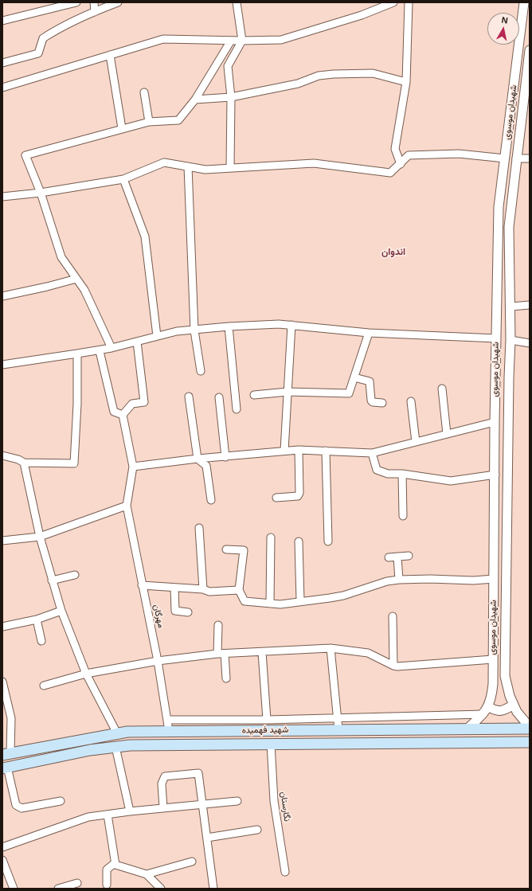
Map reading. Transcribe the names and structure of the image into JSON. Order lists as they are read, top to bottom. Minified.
{"streets":{"main road":["شهید فهمیده"],"street":["شهیدان موسوی","مهرگان","نگارستان"]},"crossings":[["شهیدان موسوی","شهید فهمیده"],["مهرگان","شهید فهمیده"],["شهید فهمیده","نگارستان"]],"districts":["اندوان"],"north":"top"}
